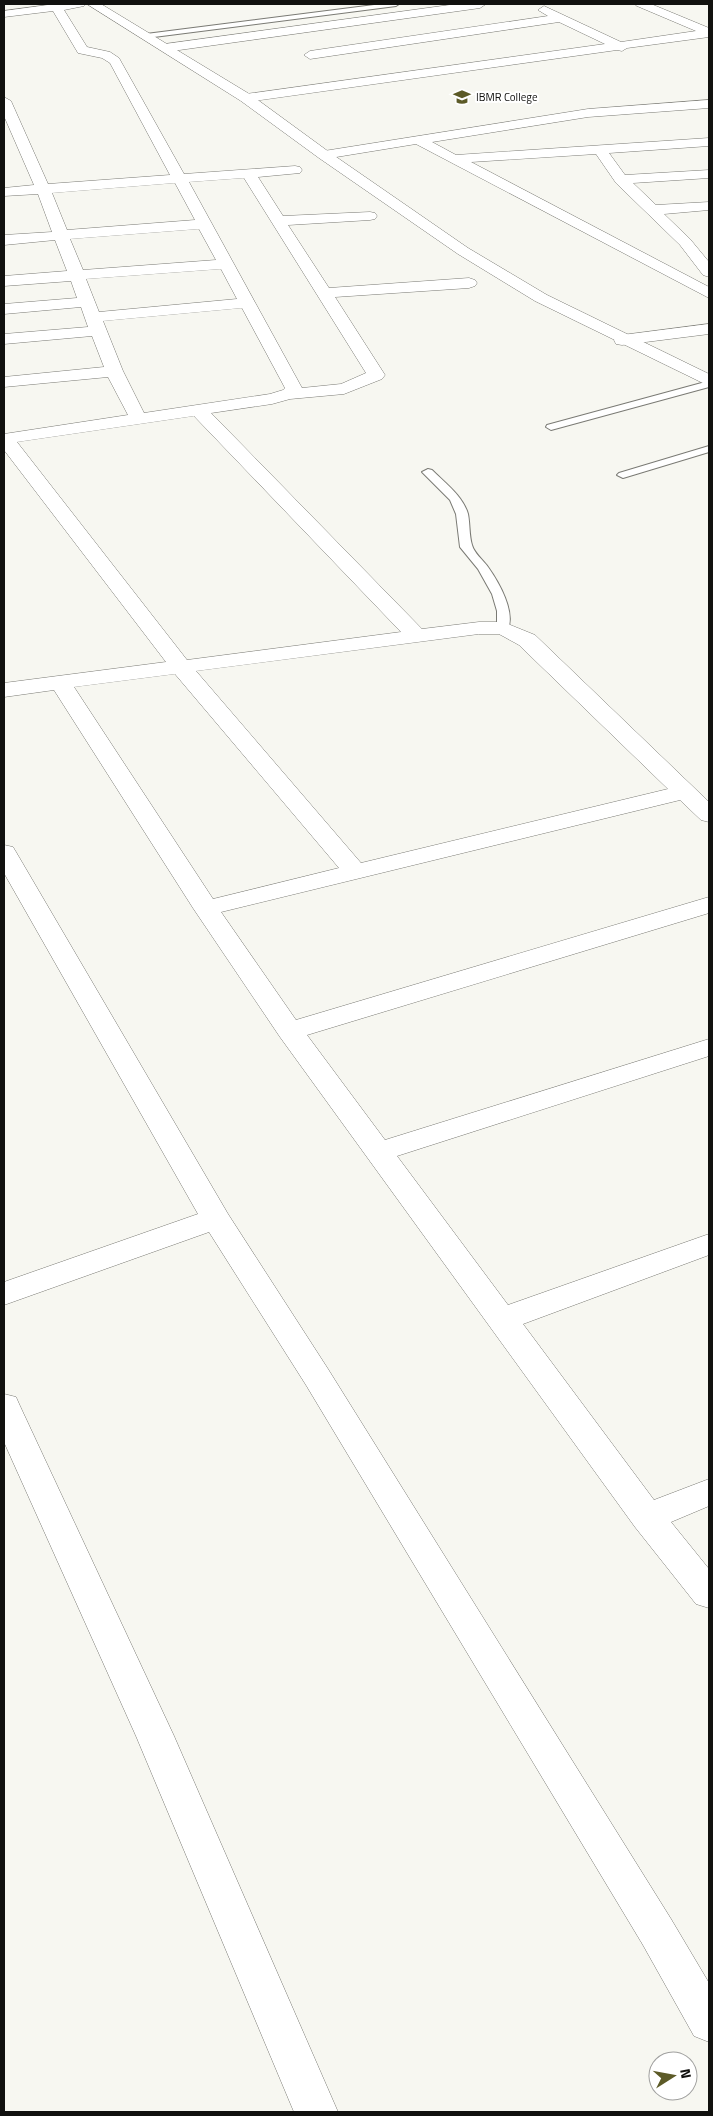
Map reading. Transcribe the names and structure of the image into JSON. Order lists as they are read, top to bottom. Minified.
{"places":{"school or university":["IBMR College"]},"north":"right"}
